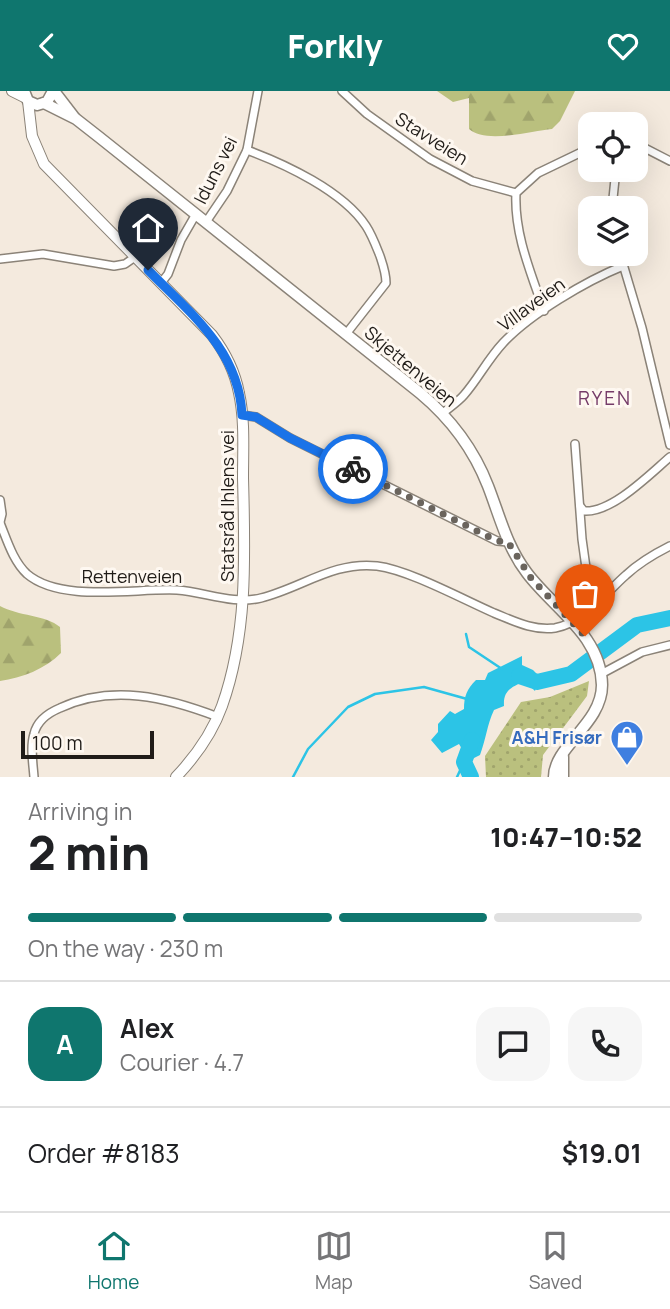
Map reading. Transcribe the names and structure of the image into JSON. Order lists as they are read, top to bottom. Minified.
{"streets":{"main road":["Skjettenveien"],"street":["Stavveien","Iduns vei","Villaveien","Statsråd Ihlens vei","Rettenveien"]},"crossings":[["Iduns vei","Skjettenveien"],["Villaveien","Skjettenveien"],["Skjettenveien","Statsråd Ihlens vei"],["Skjettenveien","Rettenveien"],["Statsråd Ihlens vei","Rettenveien"]],"districts":["RYEN"],"places":{"shop":["A&H Frisør"]},"scale_bar":"100 m","page":{"header":"Forkly","scale":"100 m","heading":["2 min","Arriving in","10:47–10:52"],"panel":["Alex","Courier · 4.7","Order #8183","$19.01"],"bar":"On the way · 230 m","round":"A","tabs":["Home","Map","Saved"]}}
